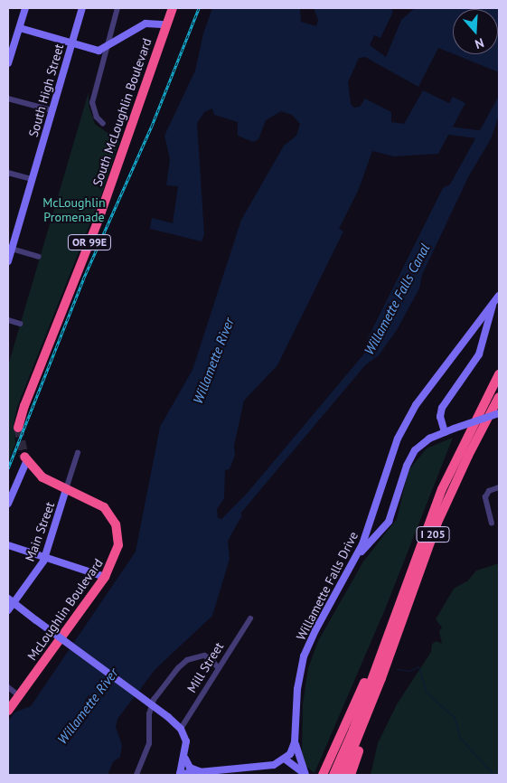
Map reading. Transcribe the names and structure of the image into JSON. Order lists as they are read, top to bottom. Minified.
{"streets":{"highway":["South McLoughlin Boulevard","OR 99E","I 205","McLoughlin Boulevard"],"main road":["South High Street","Main Street","Willamette Falls Drive"],"street":["Mill Street"]},"crossings":[["Main Street","McLoughlin Boulevard"]],"water":["Willamette Falls Canal","Willamette River"],"parks":["McLoughlin Promenade"],"north":"bottom"}
